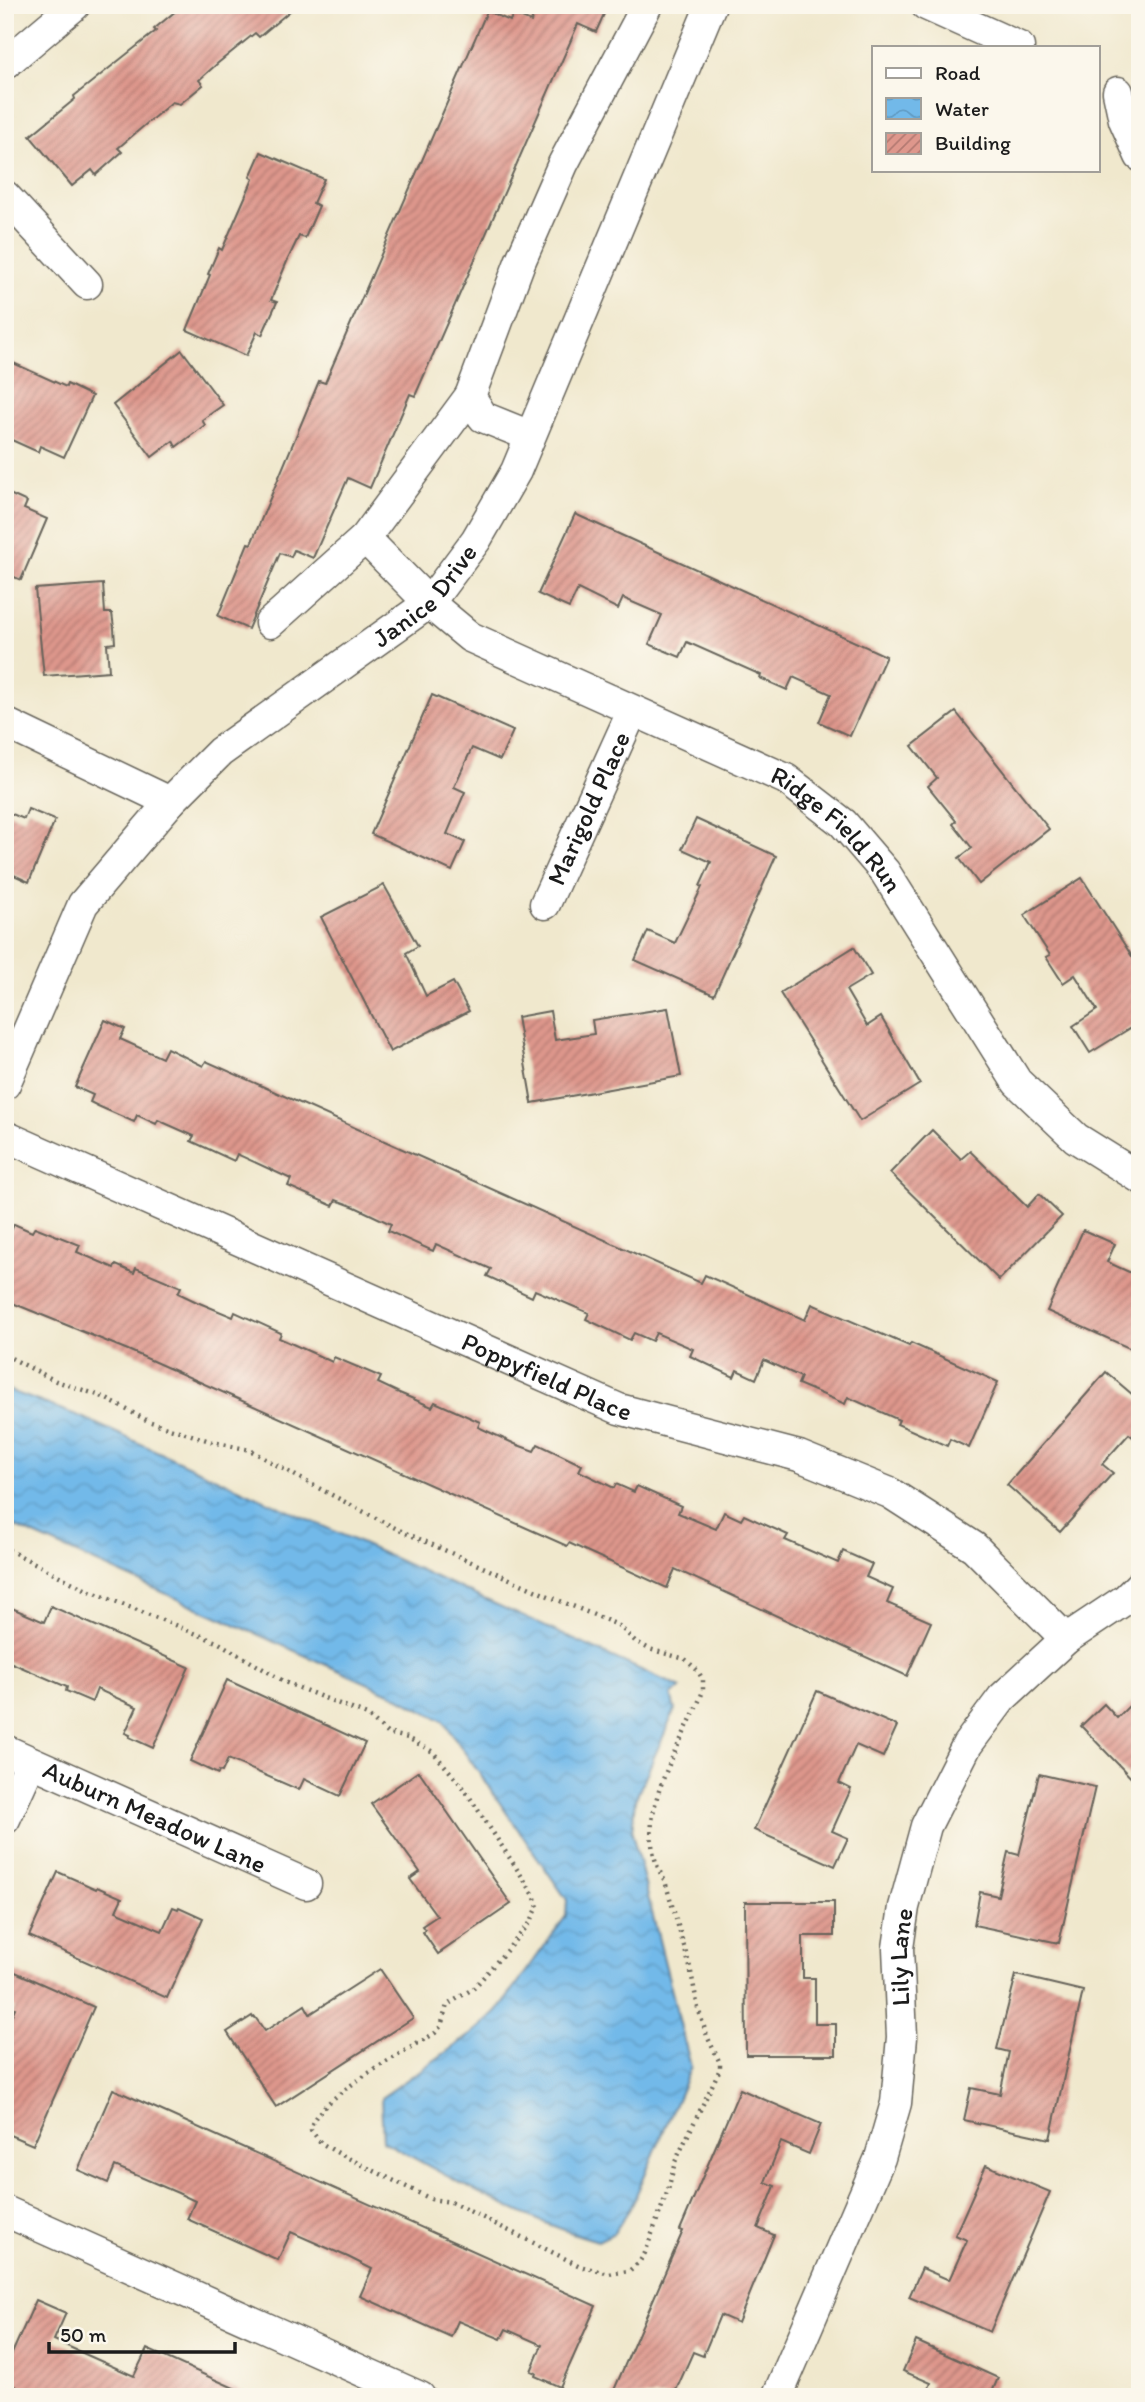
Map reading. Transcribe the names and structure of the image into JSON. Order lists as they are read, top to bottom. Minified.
{"streets":{"street":["Janice Drive","Marigold Place","Ridge Field Run","Poppyfield Place","Auburn Meadow Lane","Lily Lane"]},"crossings":[["Janice Drive","Ridge Field Run"],["Marigold Place","Ridge Field Run"],["Poppyfield Place","Lily Lane"]],"legend":["Road","Water","Building"],"scale_bar":"50 m"}
